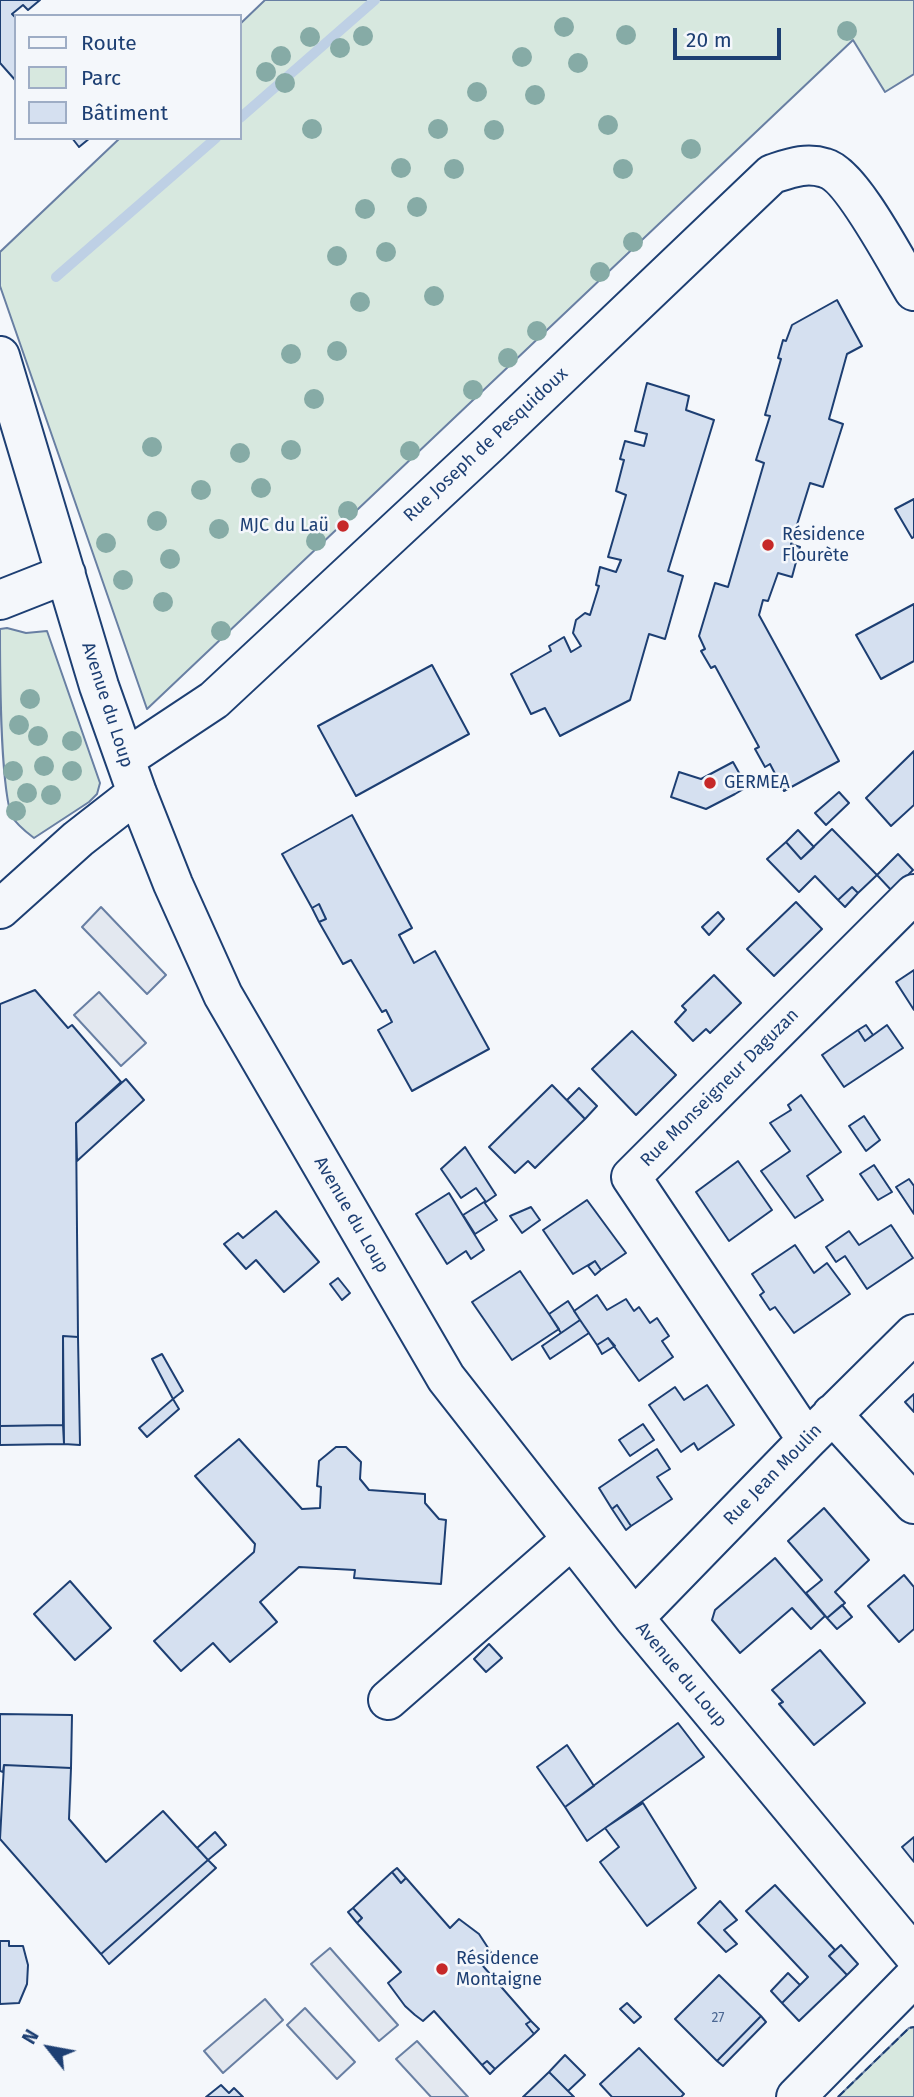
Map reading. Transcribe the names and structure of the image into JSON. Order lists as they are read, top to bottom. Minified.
{"streets":{"street":["Rue Joseph de Pesquidoux","Avenue du Loup","Rue Monseigneur Daguzan","Rue Jean Moulin"]},"crossings":[["Rue Joseph de Pesquidoux","Avenue du Loup"],["Avenue du Loup","Rue Jean Moulin"],["Rue Monseigneur Daguzan","Rue Jean Moulin"]],"places":["MJC du Laü","Résidence Flourète","GERMEA","Résidence Montaigne"],"house_numbers":["27"],"legend":["Route","Parc","Bâtiment"],"scale_bar":"20 m","north":"top left"}
